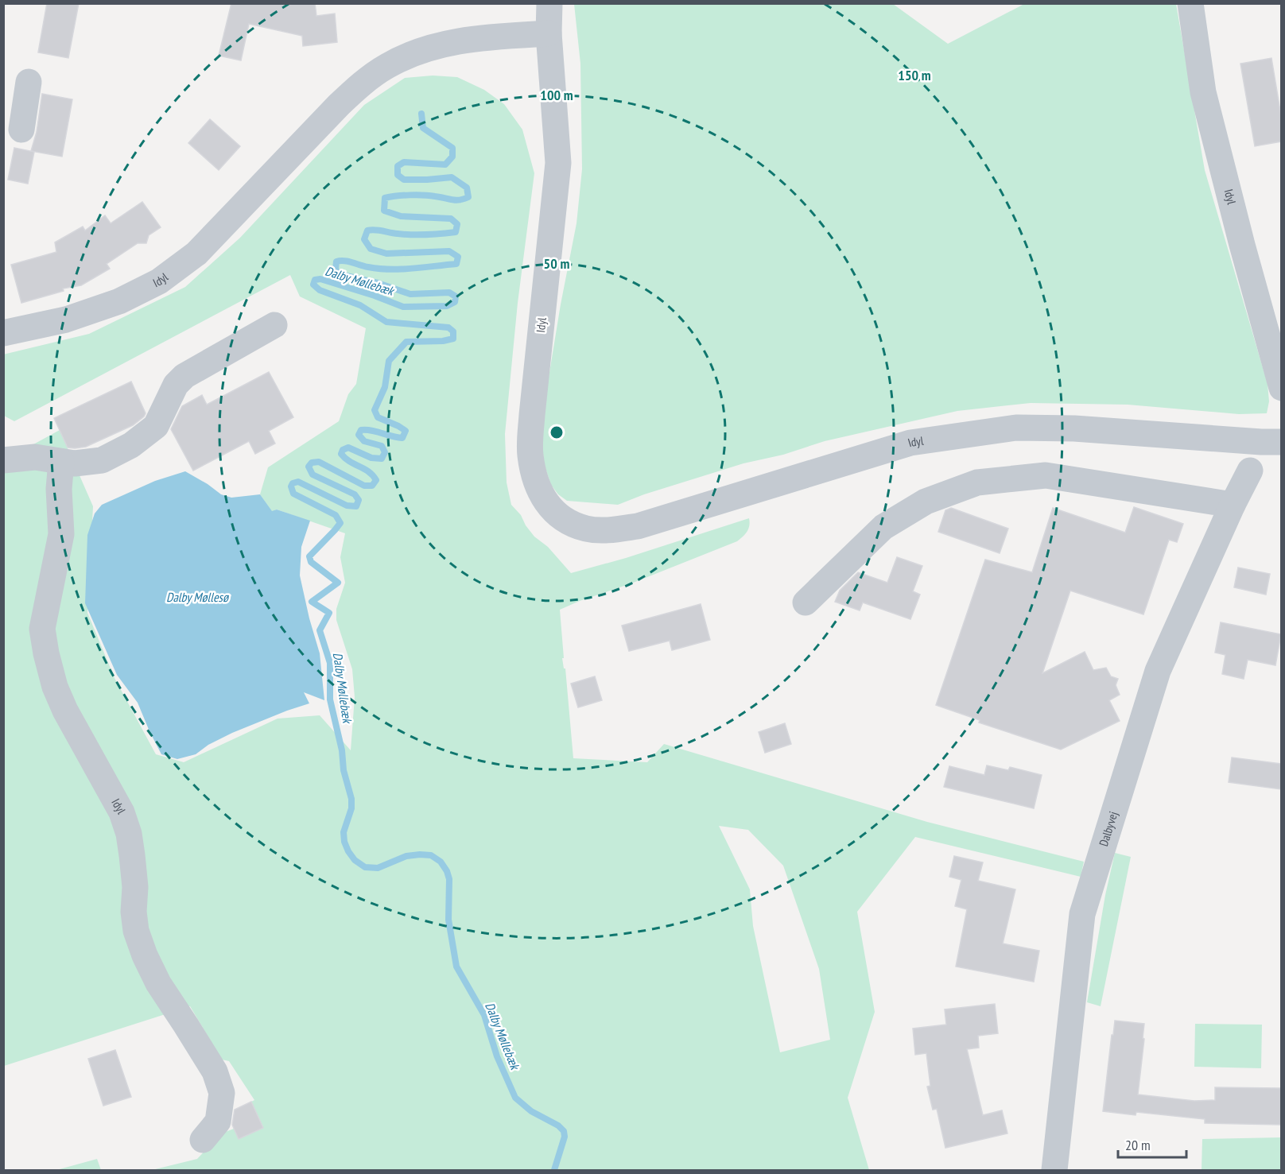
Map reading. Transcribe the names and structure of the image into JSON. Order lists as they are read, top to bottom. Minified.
{"streets":{"street":["Idyl","Dalbyvej"]},"water":["Dalby Møllebæk","Dalby Møllesø"],"scale_bar":"20 m","rings":["150 m","100 m","50 m"]}
